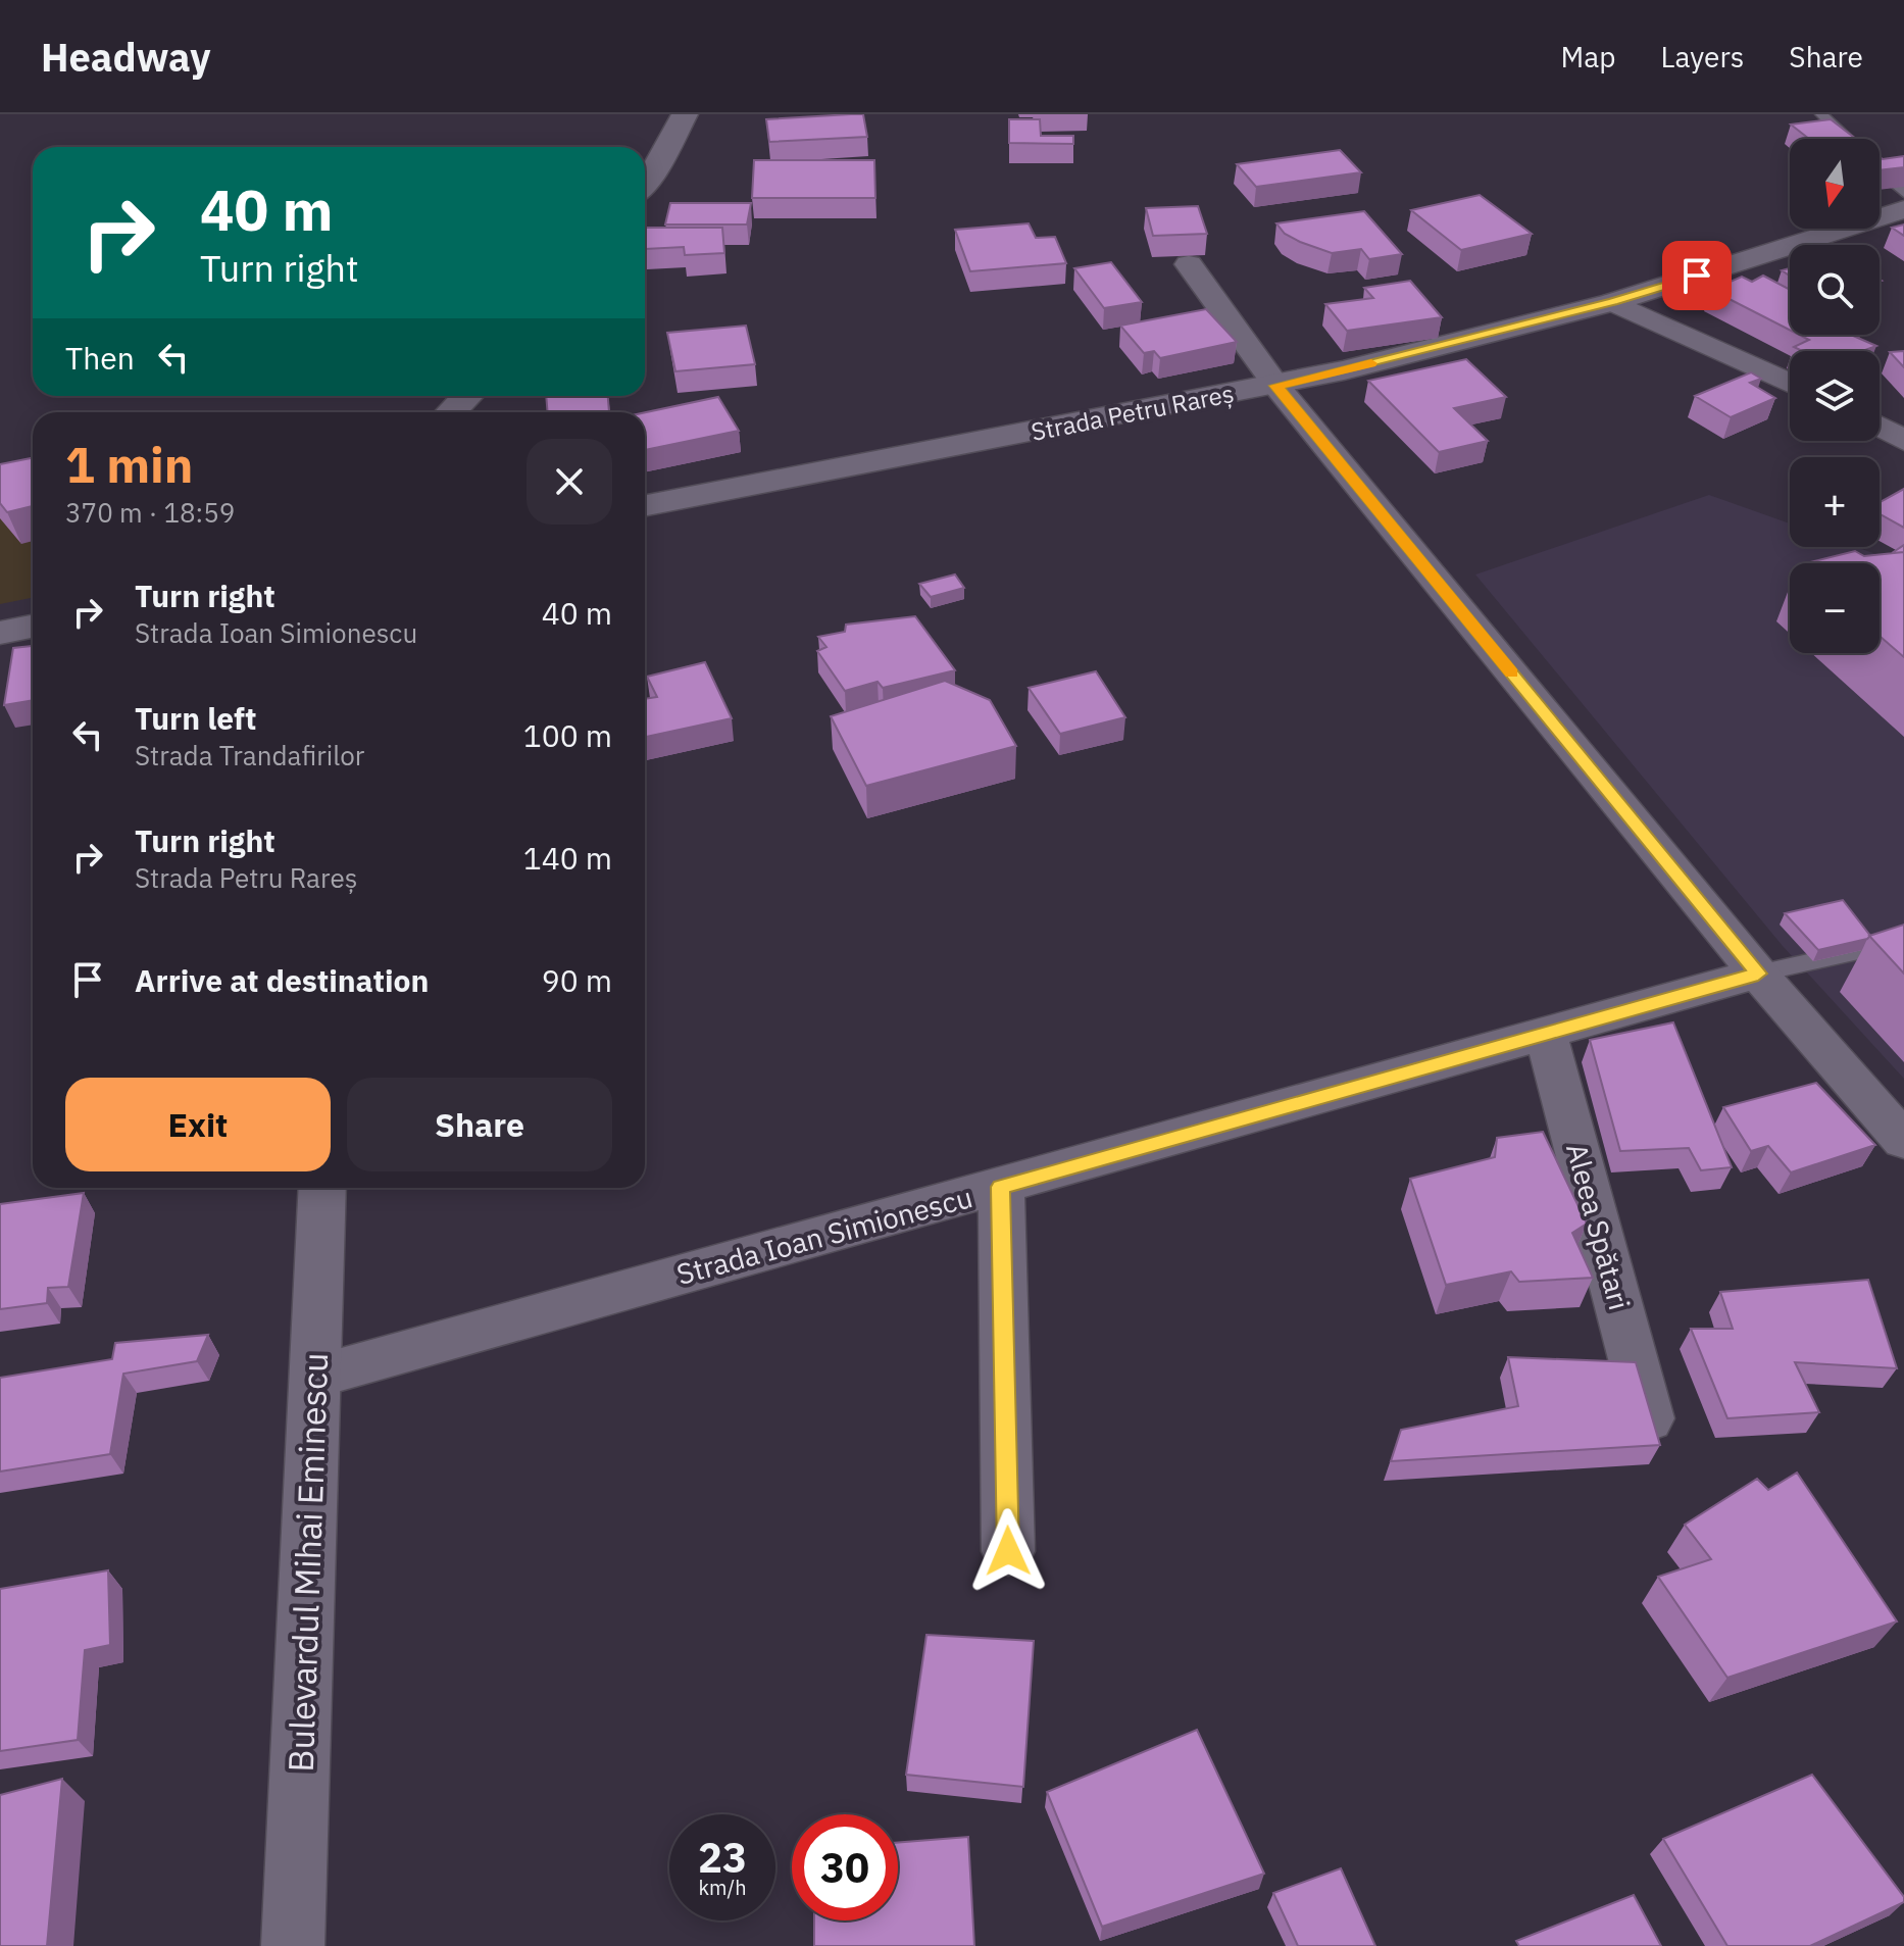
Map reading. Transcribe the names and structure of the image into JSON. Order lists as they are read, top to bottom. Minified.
{"streets":{"street":["Strada Petru Rareș","Aleea Spătari","Strada Ioan Simionescu","Bulevardul Mihai Eminescu"]},"crossings":[["Aleea Spătari","Strada Ioan Simionescu"],["Strada Ioan Simionescu","Bulevardul Mihai Eminescu"]],"north":"bottom","page":{"header":"Headway","nav":["Map","Layers","Share"],"map_buttons":["+","−"],"turn":["40 m","Turn right"],"then":"Then","heading":["1 min","370 m · 18:59"],"list":[{"name":"Turn right","note":"Strada Ioan Simionescu","value":"40 m"},{"name":"Turn left","note":"Strada Trandafirilor","value":"100 m"},{"name":"Turn right","note":"Strada Petru Rareș","value":"140 m"},{"name":"Arrive at destination","value":"90 m"}],"buttons":["Exit","Share"],"speed":"23 km/h","limit":"30"}}
